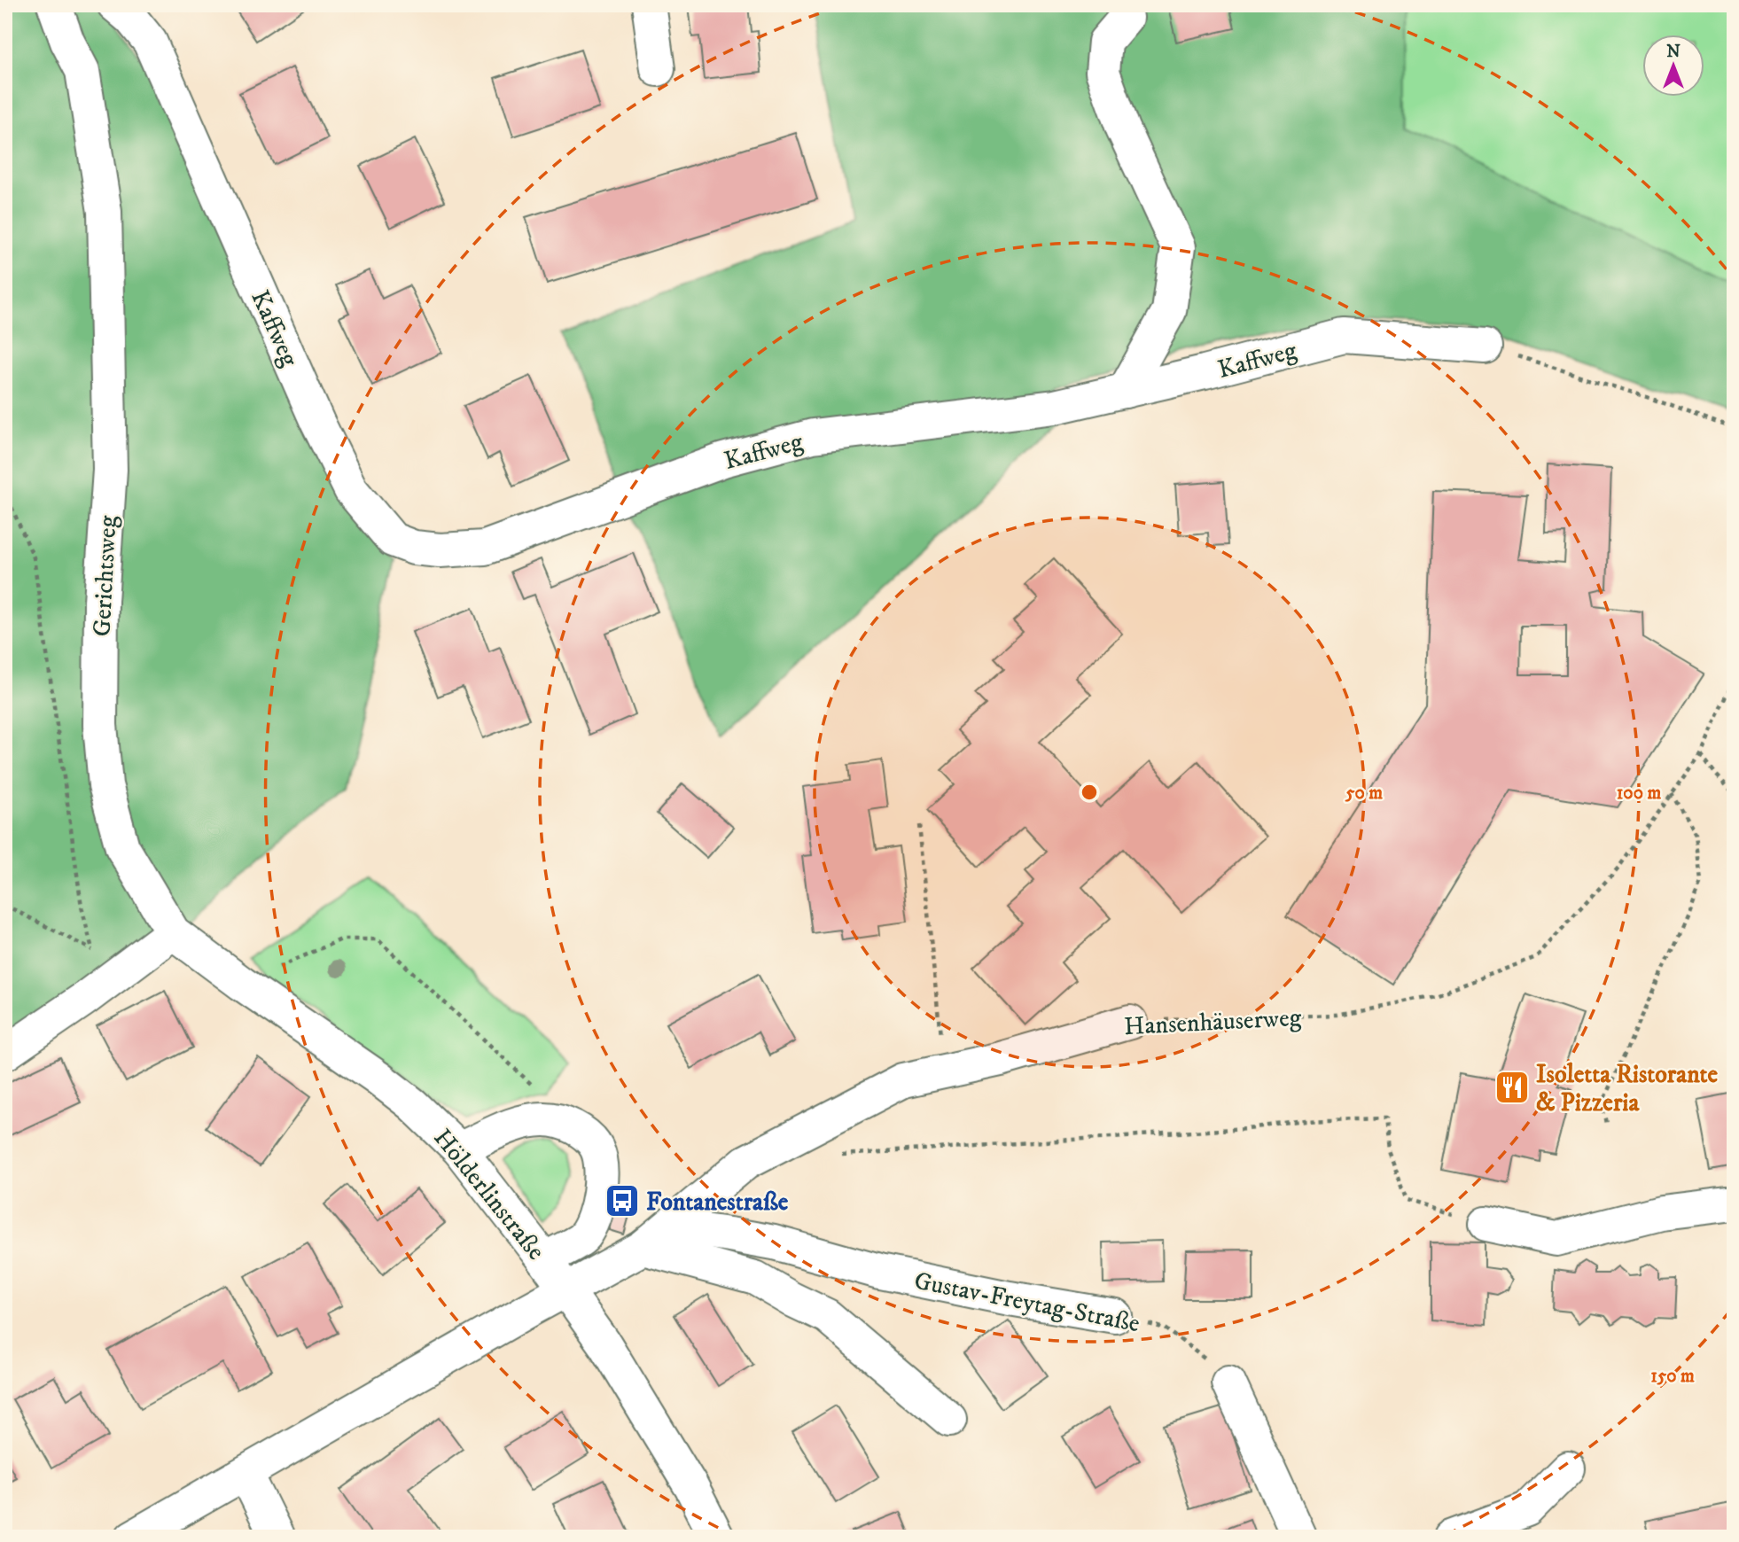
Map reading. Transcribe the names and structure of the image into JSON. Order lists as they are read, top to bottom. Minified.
{"streets":{"street":["Kaffweg","Gerichtsweg","Hansenhäuserweg","Hölderlinstraße","Gustav-Freytag-Straße"]},"crossings":[["Gerichtsweg","Hölderlinstraße"],["Hansenhäuserweg","Hölderlinstraße"],["Hansenhäuserweg","Gustav-Freytag-Straße"]],"places":{"restaurant":["Isoletta Ristorante & Pizzeria"],"bus stop":["Fontanestraße"]},"north":"top","rings":["50 m","100 m","150 m"]}
